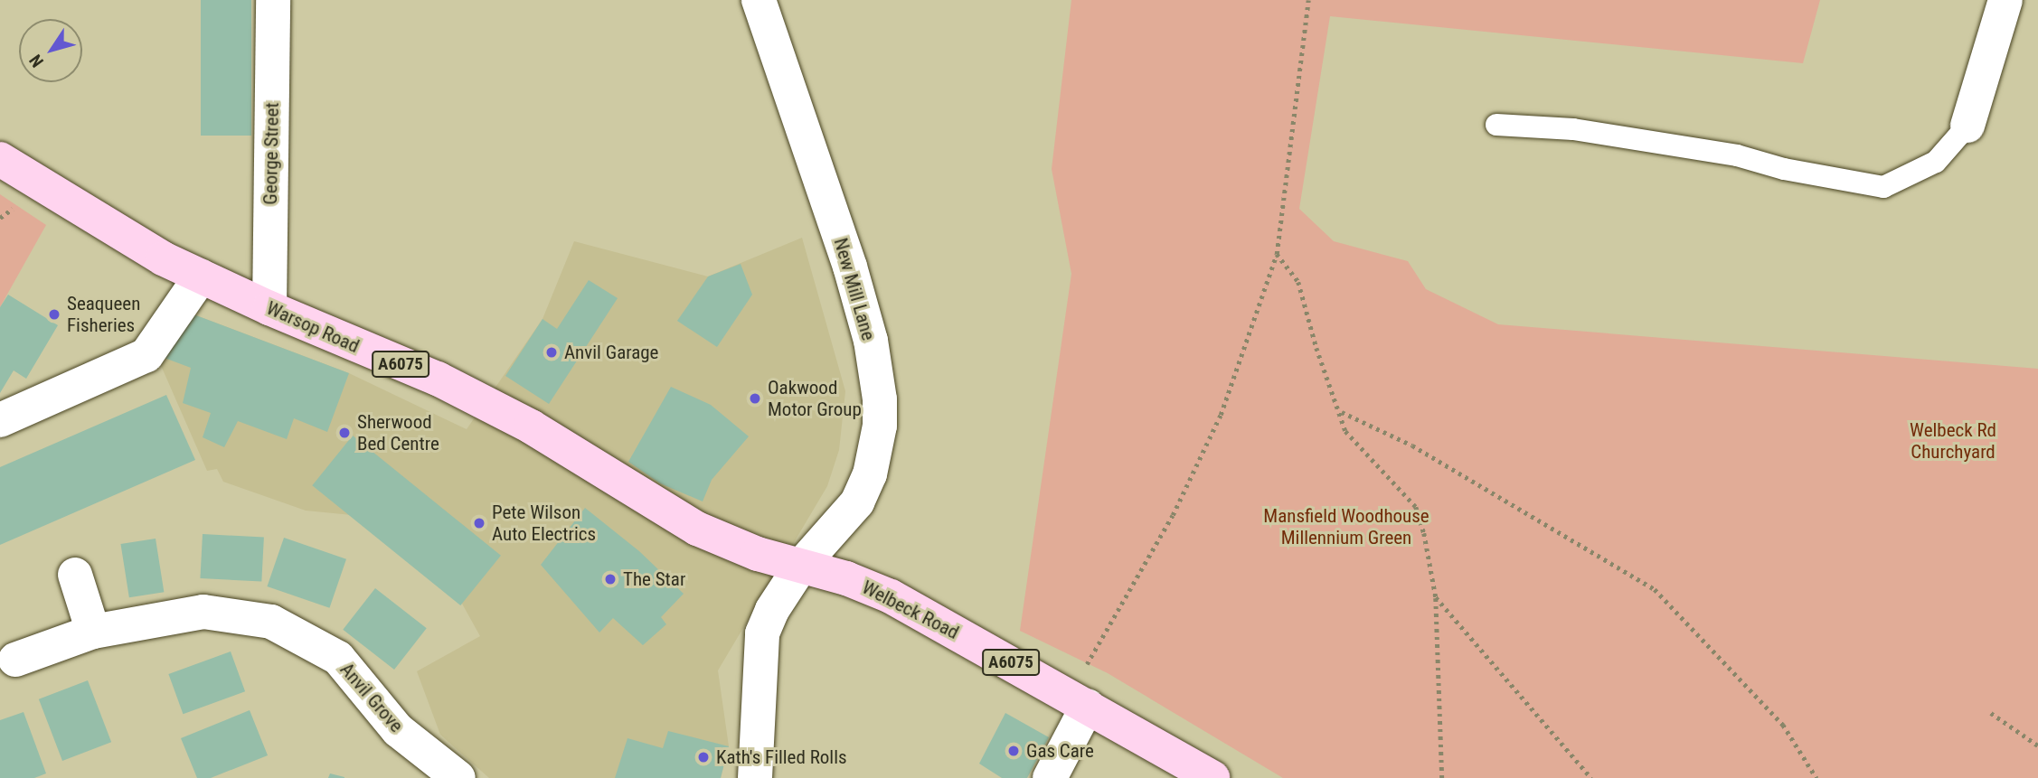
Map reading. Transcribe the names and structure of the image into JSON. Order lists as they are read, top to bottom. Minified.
{"streets":{"main road":["Warsop Road","A6075","Welbeck Road"],"street":["George Street","New Mill Lane","Anvil Grove"]},"crossings":[["George Street","Warsop Road"],["New Mill Lane","Warsop Road"],["New Mill Lane","Welbeck Road"],["Warsop Road","Welbeck Road"]],"parks":["Welbeck Rd Churchyard","Mansfield Woodhouse Millennium Green"],"places":["Seaqueen Fisheries","Anvil Garage","Oakwood Motor Group","Sherwood Bed Centre","Pete Wilson Auto Electrics","The Star","Gas Care","Kath's Filled Rolls"],"north":"bottom left"}
